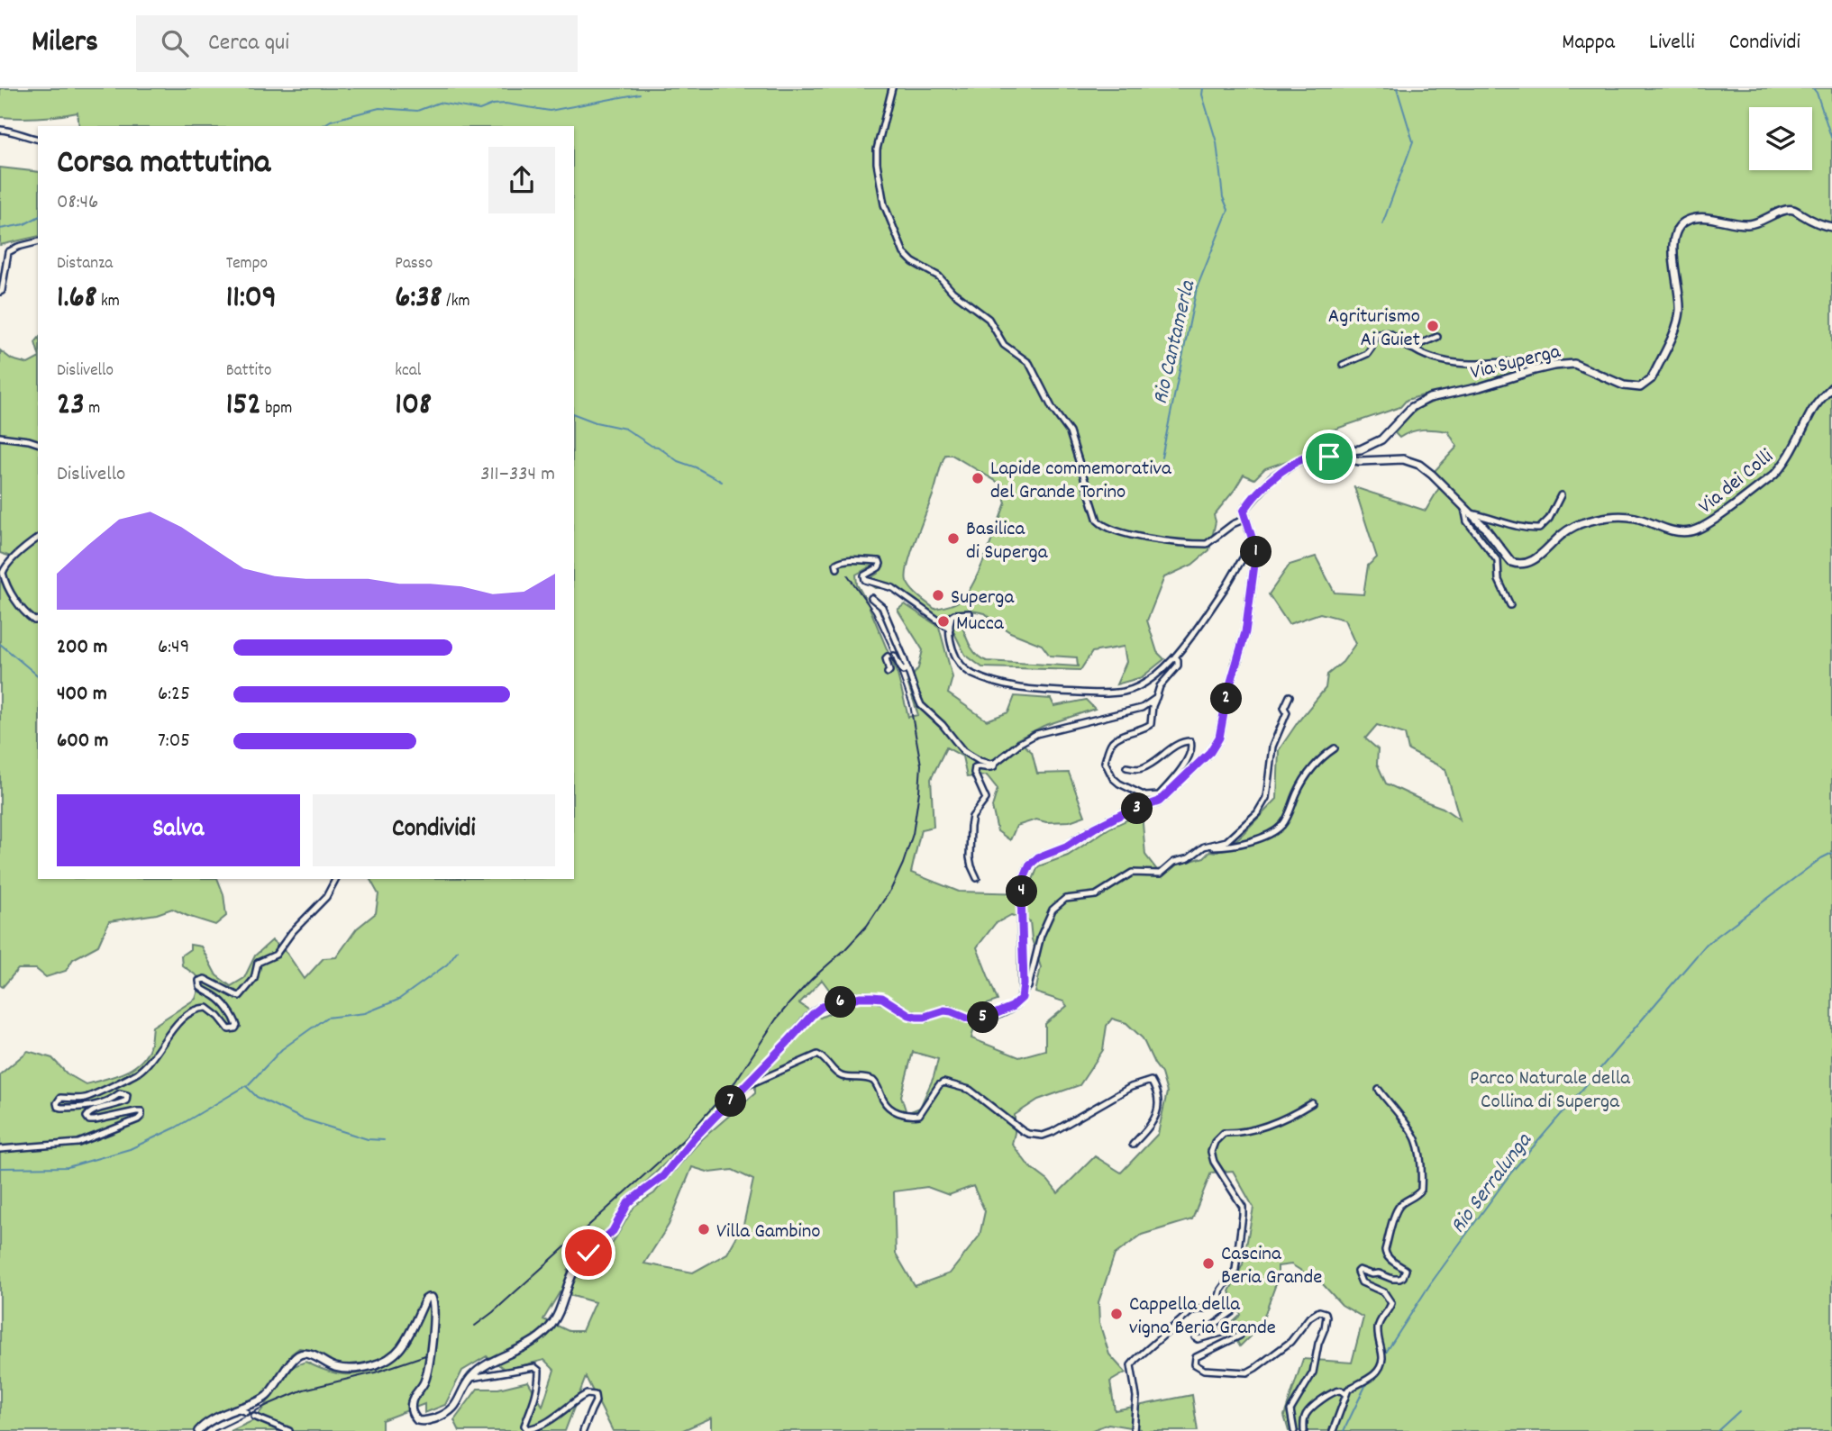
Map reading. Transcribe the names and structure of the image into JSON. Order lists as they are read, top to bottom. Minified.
{"streets":{"street":["Via Superga","Via dei Colli"]},"crossings":[["Via Superga","Via dei Colli"]],"water":["Rio Cantamerla","Rio Serralunga"],"parks":["Parco Naturale della Collina di Superga"],"places":["Agriturismo Ai Guiet","Lapide commemorativa del Grande Torino","Basilica di Superga","Superga","Mucca","Villa Gambino","Cascina Beria Grande","Cappella della vigna Beria Grande"],"page":{"header":"Milers","search":"Cerca qui","nav":["Mappa","Livelli","Condividi"],"heading":["Corsa mattutina","08:46"],"stats":[["Distanza","1.68 km"],["Tempo","11:09"],["Passo","6:38 /km"],["Dislivello","23 m"],["Battito","152 bpm"],["kcal","108"]],"chart":["Dislivello","311–334 m"],"pins":["1","2","3","4","6","5","7"],"list":[{"name":"200 m","note":"6:49"},{"name":"400 m","note":"6:25"},{"name":"600 m","note":"7:05"}],"buttons":["Salva","Condividi"]}}
